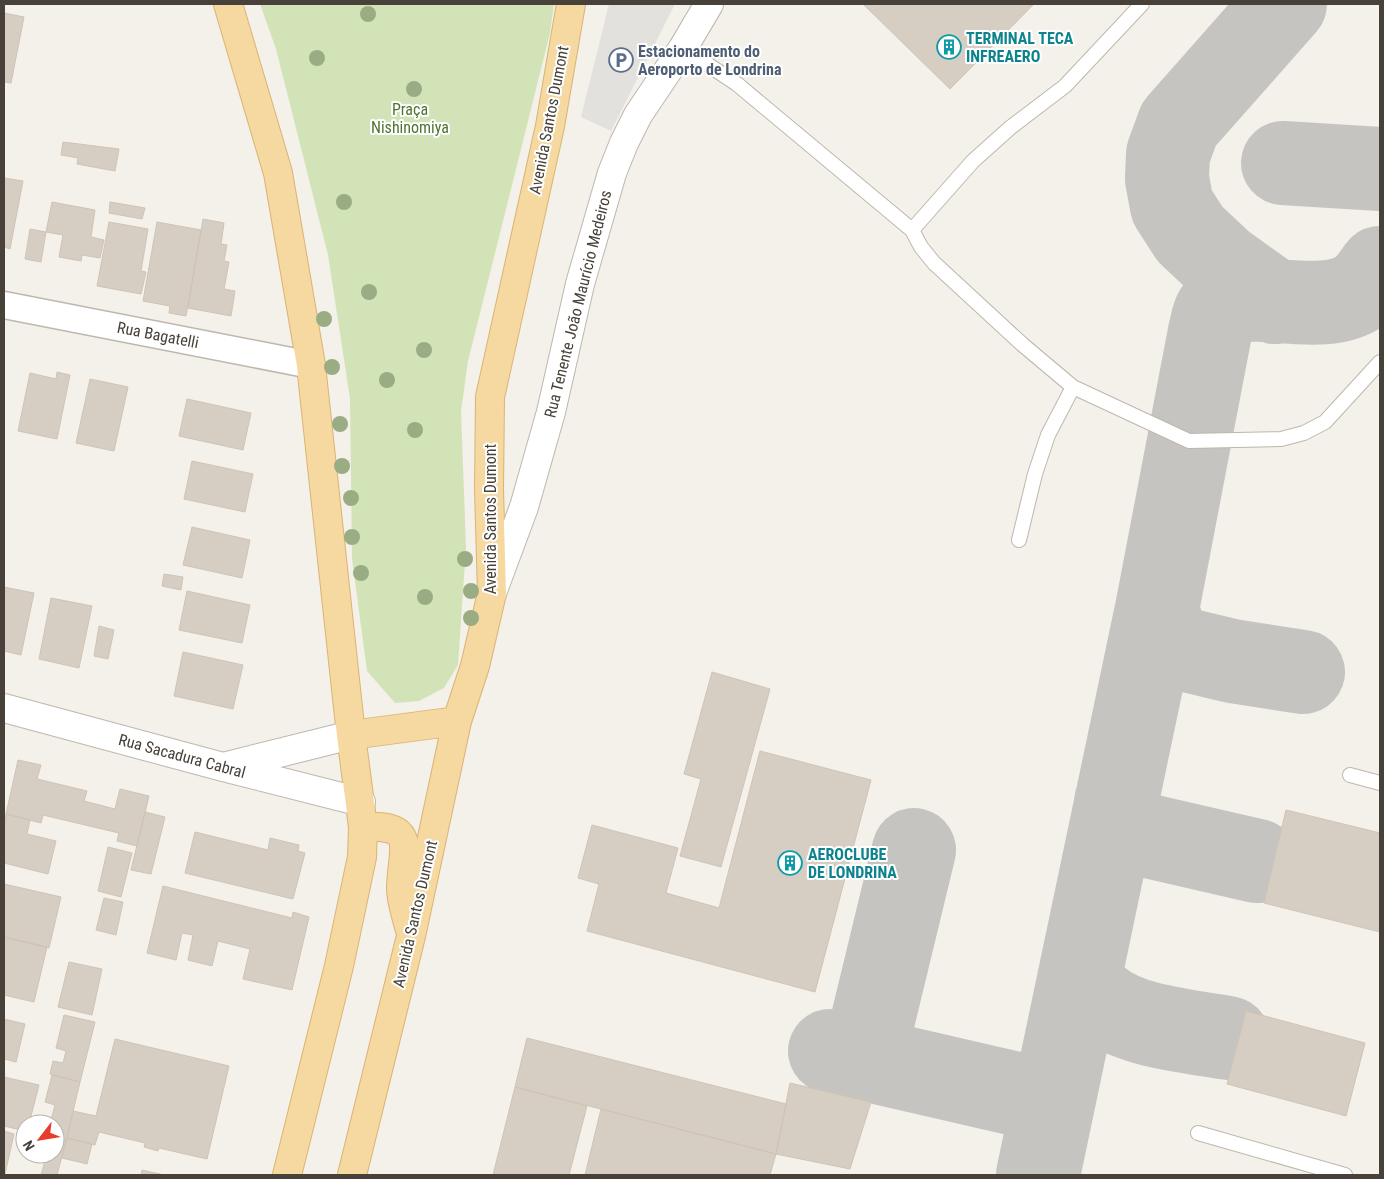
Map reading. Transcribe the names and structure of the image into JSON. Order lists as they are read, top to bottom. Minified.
{"streets":{"main road":["Avenida Santos Dumont"],"street":["Rua Tenente João Maurício Medeiros","Rua Bagatelli","Rua Sacadura Cabral"]},"crossings":[["Avenida Santos Dumont","Rua Tenente João Maurício Medeiros"]],"parks":["Praça Nishinomiya"],"places":{"building":["TERMINAL TECA INFREAERO","AEROCLUBE DE LONDRINA"],"parking":["Estacionamento do Aeroporto de Londrina"]},"north":"bottom left"}
